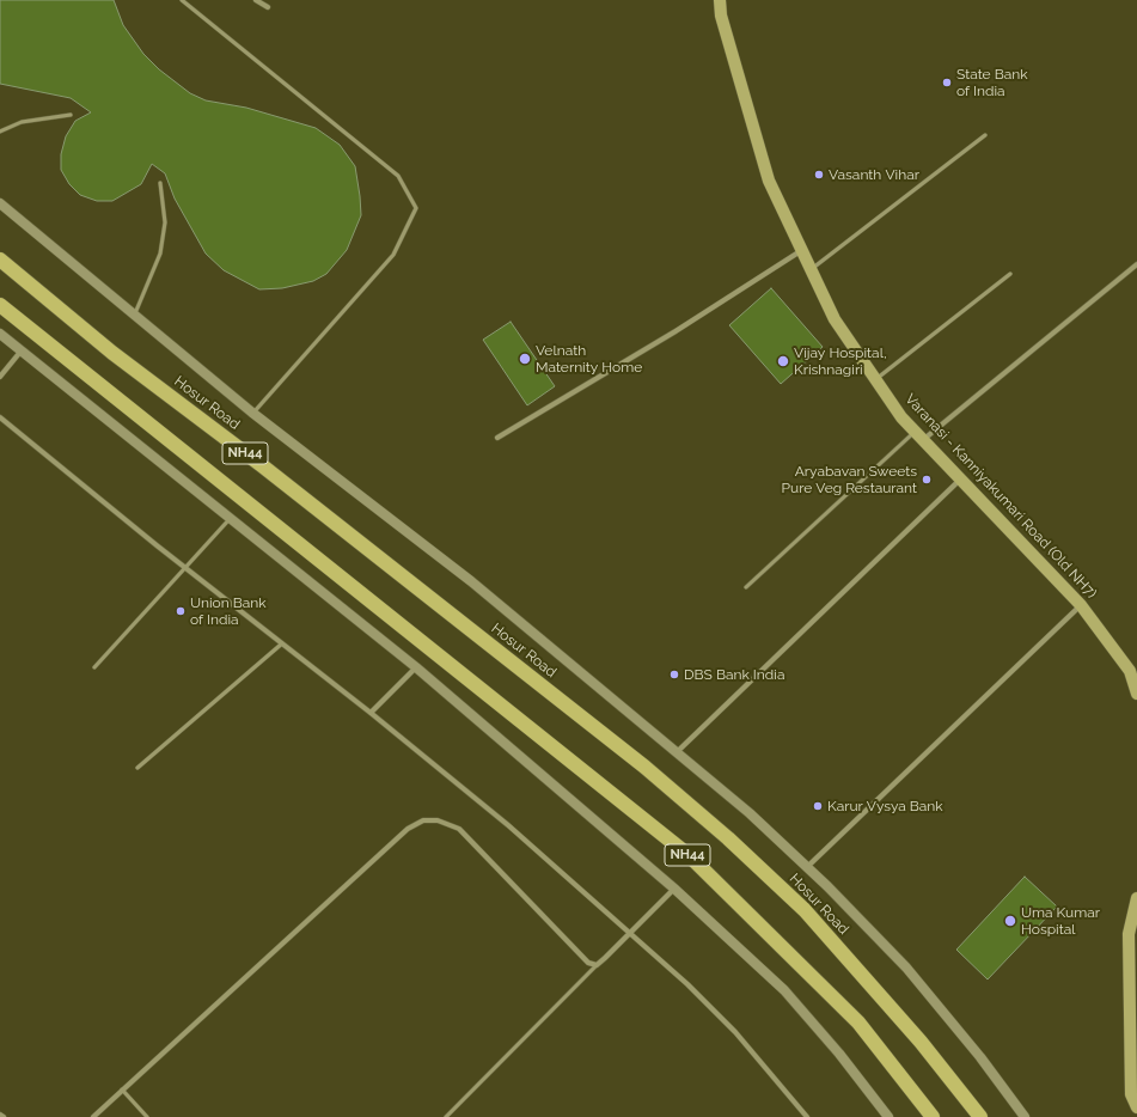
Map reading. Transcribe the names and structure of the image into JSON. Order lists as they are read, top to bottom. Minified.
{"streets":{"highway":["Hosur Road","NH44"],"main road":["Varanasi - Kanniyakumari Road (Old NH7)"]},"places":["State Bank of India","Vasanth Vihar","Velnath Maternity Home","Vijay Hospital, Krishnagiri","Aryabavan Sweets Pure Veg Restaurant","Union Bank of India","DBS Bank India","Karur Vysya Bank","Uma Kumar Hospital"]}
